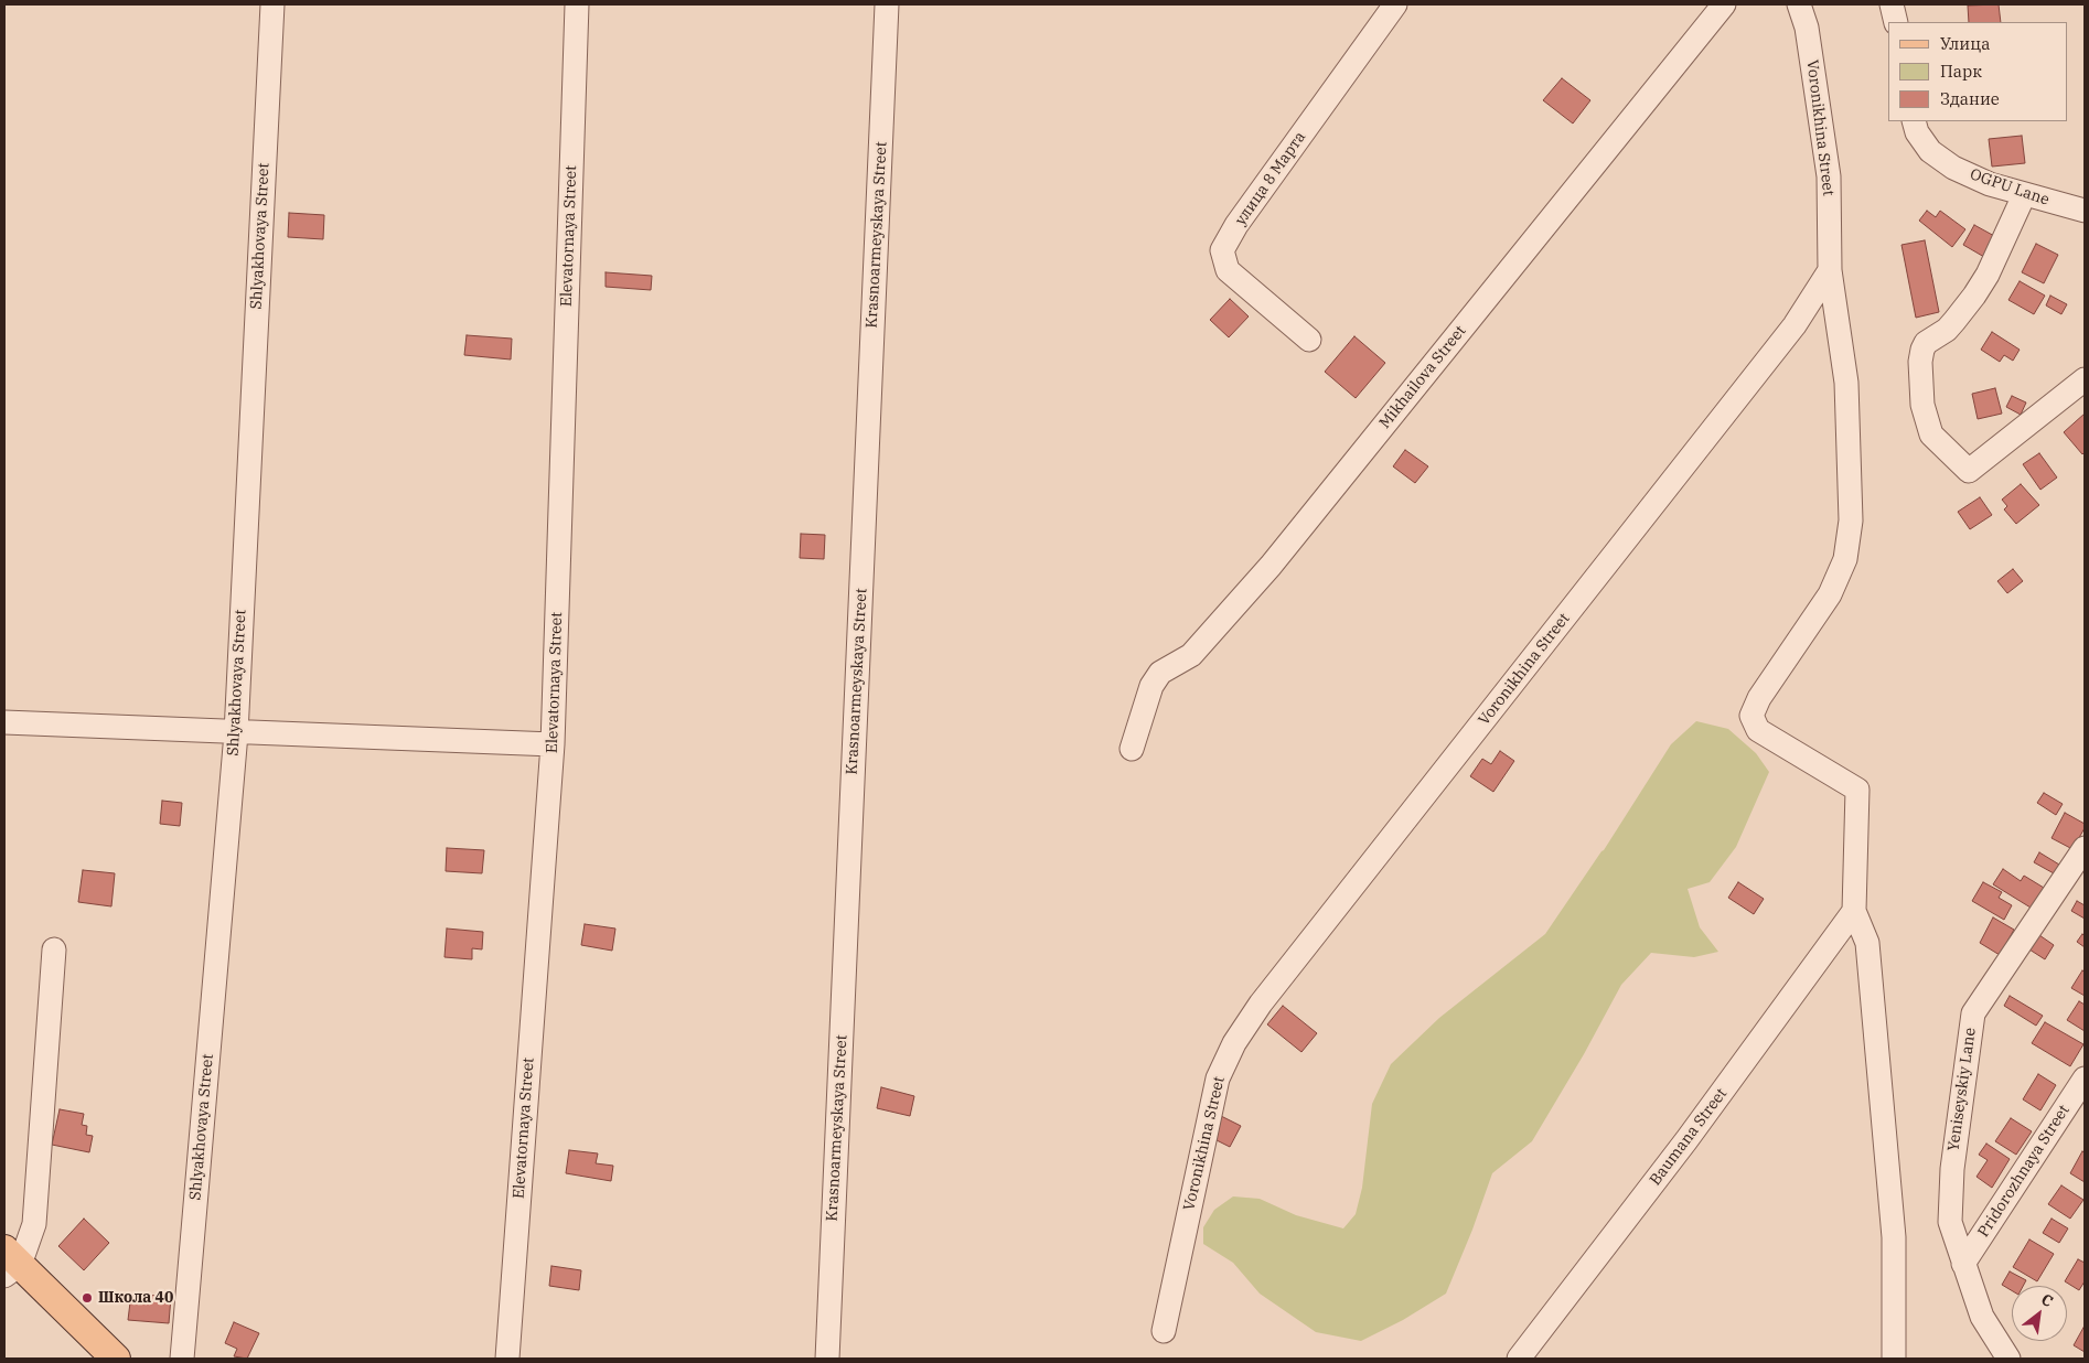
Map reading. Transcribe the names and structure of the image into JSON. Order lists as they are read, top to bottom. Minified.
{"streets":{"street":["Voronikhina Street","улица 8 Марта","OGPU Lane","Krasnoarmeyskaya Street","Shlyakhovaya Street","Elevatornaya Street","Mikhailova Street","Yeniseyskiy Lane","Baumana Street","Pridorozhnaya Street"]},"crossings":[["Yeniseyskiy Lane","Pridorozhnaya Street"]],"places":["Школа 40"],"legend":["Улица","Парк","Здание"],"north":"top right"}
